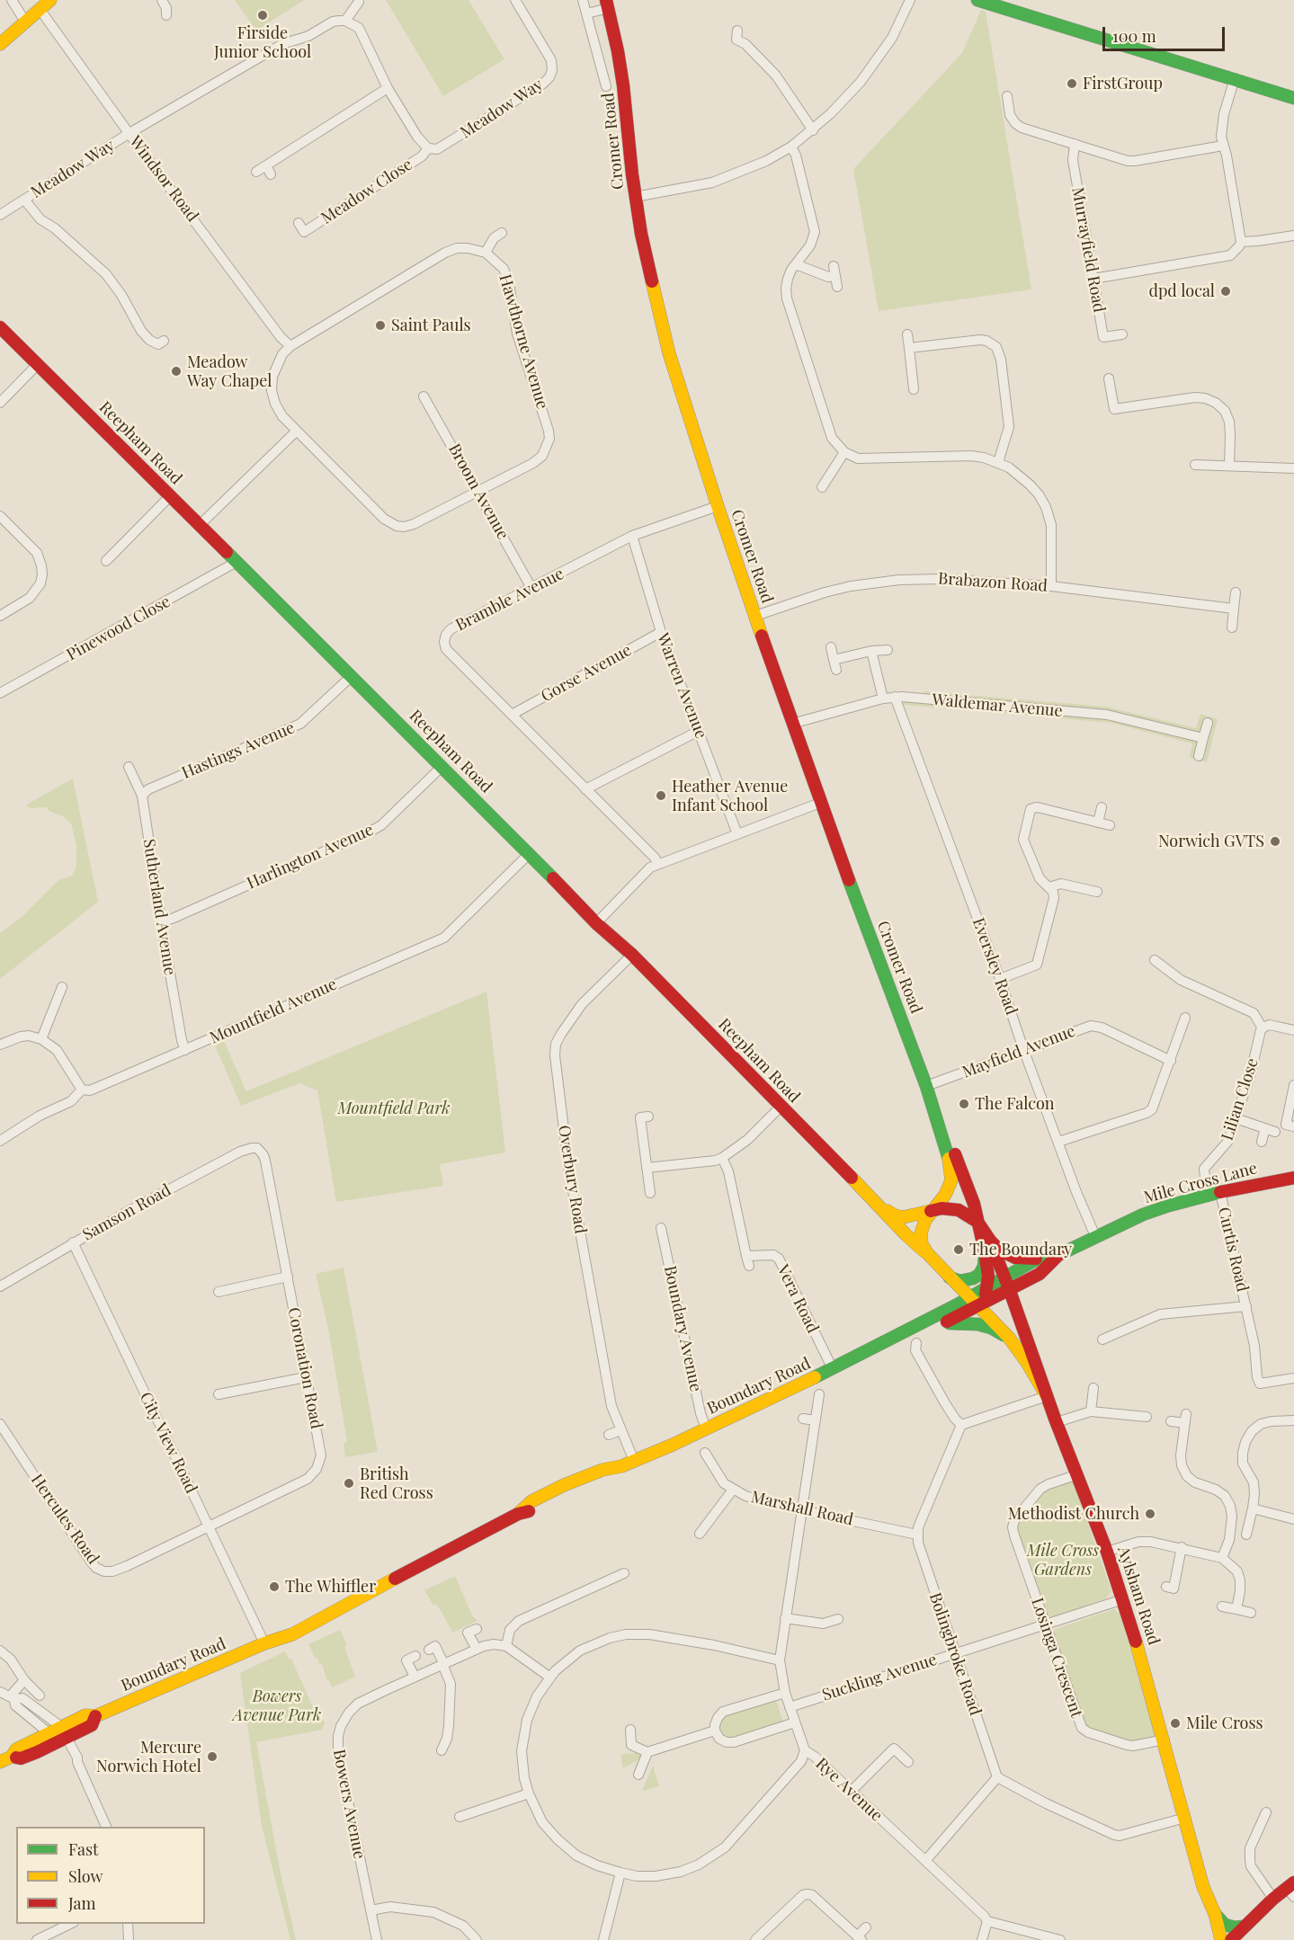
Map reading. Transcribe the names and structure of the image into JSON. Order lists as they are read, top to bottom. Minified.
{"streets":{"main road":["Cromer Road","Reepham Road","Mile Cross Lane","Boundary Road","Aylsham Road"],"street":["Meadow Way","Windsor Road","Meadow Close","Murrayfield Road","Hawthorne Avenue","Broom Avenue","Brabazon Road","Bramble Avenue","Pinewood Close","Gorse Avenue","Warren Avenue","Waldemar Avenue","Hastings Avenue","Harlington Avenue","Sutherland Avenue","Eversley Road","Mountfield Avenue","Mayfield Avenue","Lilian Close","Overbury Road","Samson Road","Curtis Road","Vera Road","Boundary Avenue","Coronation Road","City View Road","Marshall Road","Hercules Road","Bolingbroke Road","Losinga Crescent","Suckling Avenue","Rye Avenue","Bowers Avenue"]},"crossings":[["Meadow Way","Windsor Road"],["Meadow Way","Meadow Close"],["Cromer Road","Reepham Road"],["Cromer Road","Brabazon Road"],["Cromer Road","Bramble Avenue"],["Cromer Road","Waldemar Avenue"],["Cromer Road","Mayfield Avenue"],["Cromer Road","Mile Cross Lane"],["Cromer Road","Boundary Road"],["Cromer Road","Aylsham Road"],["Windsor Road","Hawthorne Avenue"],["Hawthorne Avenue","Broom Avenue"],["Reepham Road","Pinewood Close"],["Reepham Road","Hastings Avenue"],["Reepham Road","Harlington Avenue"],["Reepham Road","Mountfield Avenue"],["Reepham Road","Overbury Road"],["Reepham Road","Boundary Road"],["Broom Avenue","Bramble Avenue"],["Bramble Avenue","Gorse Avenue"],["Bramble Avenue","Warren Avenue"],["Gorse Avenue","Warren Avenue"],["Waldemar Avenue","Eversley Road"],["Hastings Avenue","Sutherland Avenue"],["Harlington Avenue","Sutherland Avenue"],["Sutherland Avenue","Mountfield Avenue"],["Eversley Road","Mayfield Avenue"],["Eversley Road","Mile Cross Lane"],["Lilian Close","Mile Cross Lane"],["Overbury Road","Boundary Road"],["Mile Cross Lane","Curtis Road"],["Mile Cross Lane","Boundary Road"],["Mile Cross Lane","Aylsham Road"],["Samson Road","Coronation Road"],["Samson Road","City View Road"],["Vera Road","Boundary Road"],["Boundary Avenue","Boundary Road"],["Coronation Road","City View Road"],["Coronation Road","Hercules Road"],["Boundary Road","City View Road"],["Boundary Road","Aylsham Road"],["City View Road","Hercules Road"],["Marshall Road","Bolingbroke Road"],["Marshall Road","Rye Avenue"],["Aylsham Road","Losinga Crescent"],["Aylsham Road","Suckling Avenue"],["Bolingbroke Road","Suckling Avenue"],["Losinga Crescent","Suckling Avenue"],["Suckling Avenue","Rye Avenue"]],"parks":["Mountfield Park","Mile Cross Gardens","Bowers Avenue Park"],"places":["Firside Junior School","FirstGroup","dpd local","Saint Pauls","Meadow Way Chapel","Heather Avenue Infant School","Norwich GVTS","The Falcon","The Boundary","British Red Cross","Methodist Church","The Whiffler","Mile Cross","Mercure Norwich Hotel"],"legend":["Fast","Slow","Jam"],"scale_bar":"100 m"}
